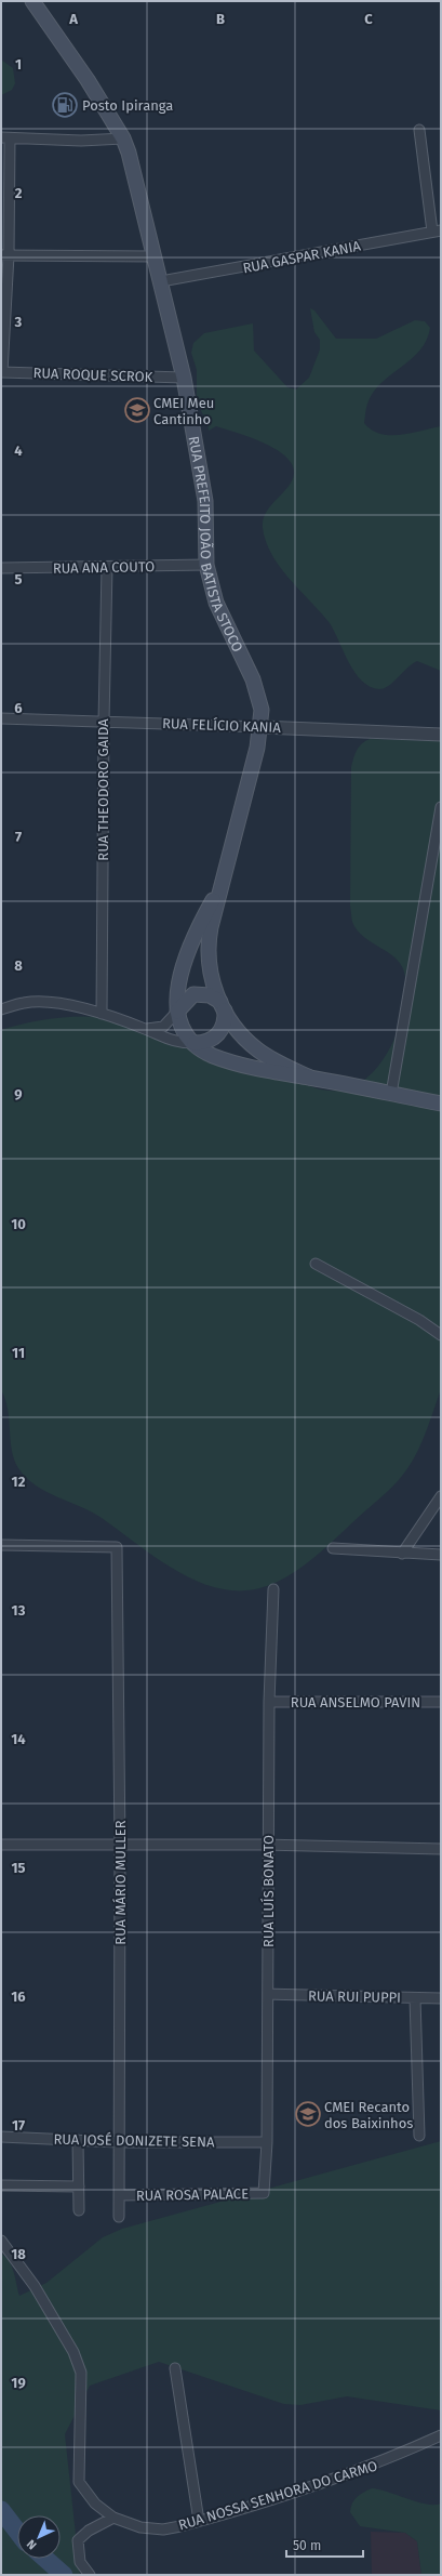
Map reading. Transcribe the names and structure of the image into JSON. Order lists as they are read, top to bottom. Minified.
{"streets":{"main road":["RUA PREFEITO JOÃO BATISTA STOCO"],"street":["RUA GASPAR KANIA","RUA ROQUE SCROK","RUA ANA COUTO","RUA FELÍCIO KANIA","RUA THEODORO GAIDA","RUA ANSELMO PAVIN","RUA MÁRIO MULLER","RUA LUÍS BONATO","RUA RUI PUPPI","RUA JOSÉ DONIZETE SENA","RUA ROSA PALACE","RUA NOSSA SENHORA DO CARMO"]},"crossings":[["RUA GASPAR KANIA","RUA PREFEITO JOÃO BATISTA STOCO"],["RUA ROQUE SCROK","RUA PREFEITO JOÃO BATISTA STOCO"],["RUA PREFEITO JOÃO BATISTA STOCO","RUA ANA COUTO"],["RUA PREFEITO JOÃO BATISTA STOCO","RUA FELÍCIO KANIA"],["RUA ANA COUTO","RUA THEODORO GAIDA"],["RUA FELÍCIO KANIA","RUA THEODORO GAIDA"],["RUA ANSELMO PAVIN","RUA LUÍS BONATO"],["RUA MÁRIO MULLER","RUA JOSÉ DONIZETE SENA"],["RUA MÁRIO MULLER","RUA ROSA PALACE"],["RUA LUÍS BONATO","RUA RUI PUPPI"],["RUA LUÍS BONATO","RUA JOSÉ DONIZETE SENA"],["RUA LUÍS BONATO","RUA ROSA PALACE"]],"places":{"fuel station":["Posto Ipiranga"],"school or university":["CMEI Meu Cantinho","CMEI Recanto dos Baixinhos"]},"scale_bar":"50 m","north":"bottom left","grid":{"columns":["A","B","C"],"rows":["1","2","3","4","5","6","7","8","9","10","11","12","13","14","15","16","17","18","19"]}}
